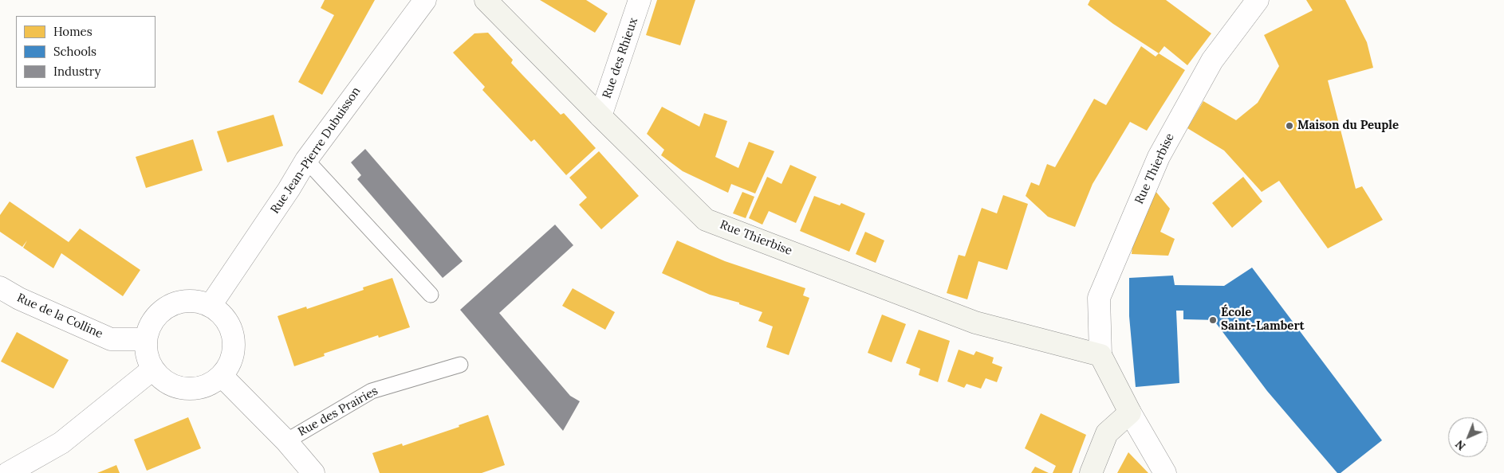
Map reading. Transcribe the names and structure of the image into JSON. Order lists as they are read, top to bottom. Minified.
{"streets":{"street":["Rue des Rhieux","Rue Jean-Pierre Dubuisson","Rue Thierbise","Rue de la Colline","Rue des Prairies"]},"crossings":[["Rue des Rhieux","Rue Thierbise"],["Rue Jean-Pierre Dubuisson","Rue de la Colline"],["Rue Jean-Pierre Dubuisson","Rue des Prairies"],["Rue de la Colline","Rue des Prairies"]],"places":["Maison du Peuple","École Saint-Lambert"],"legend":["Homes","Schools","Industry"],"north":"bottom left"}
